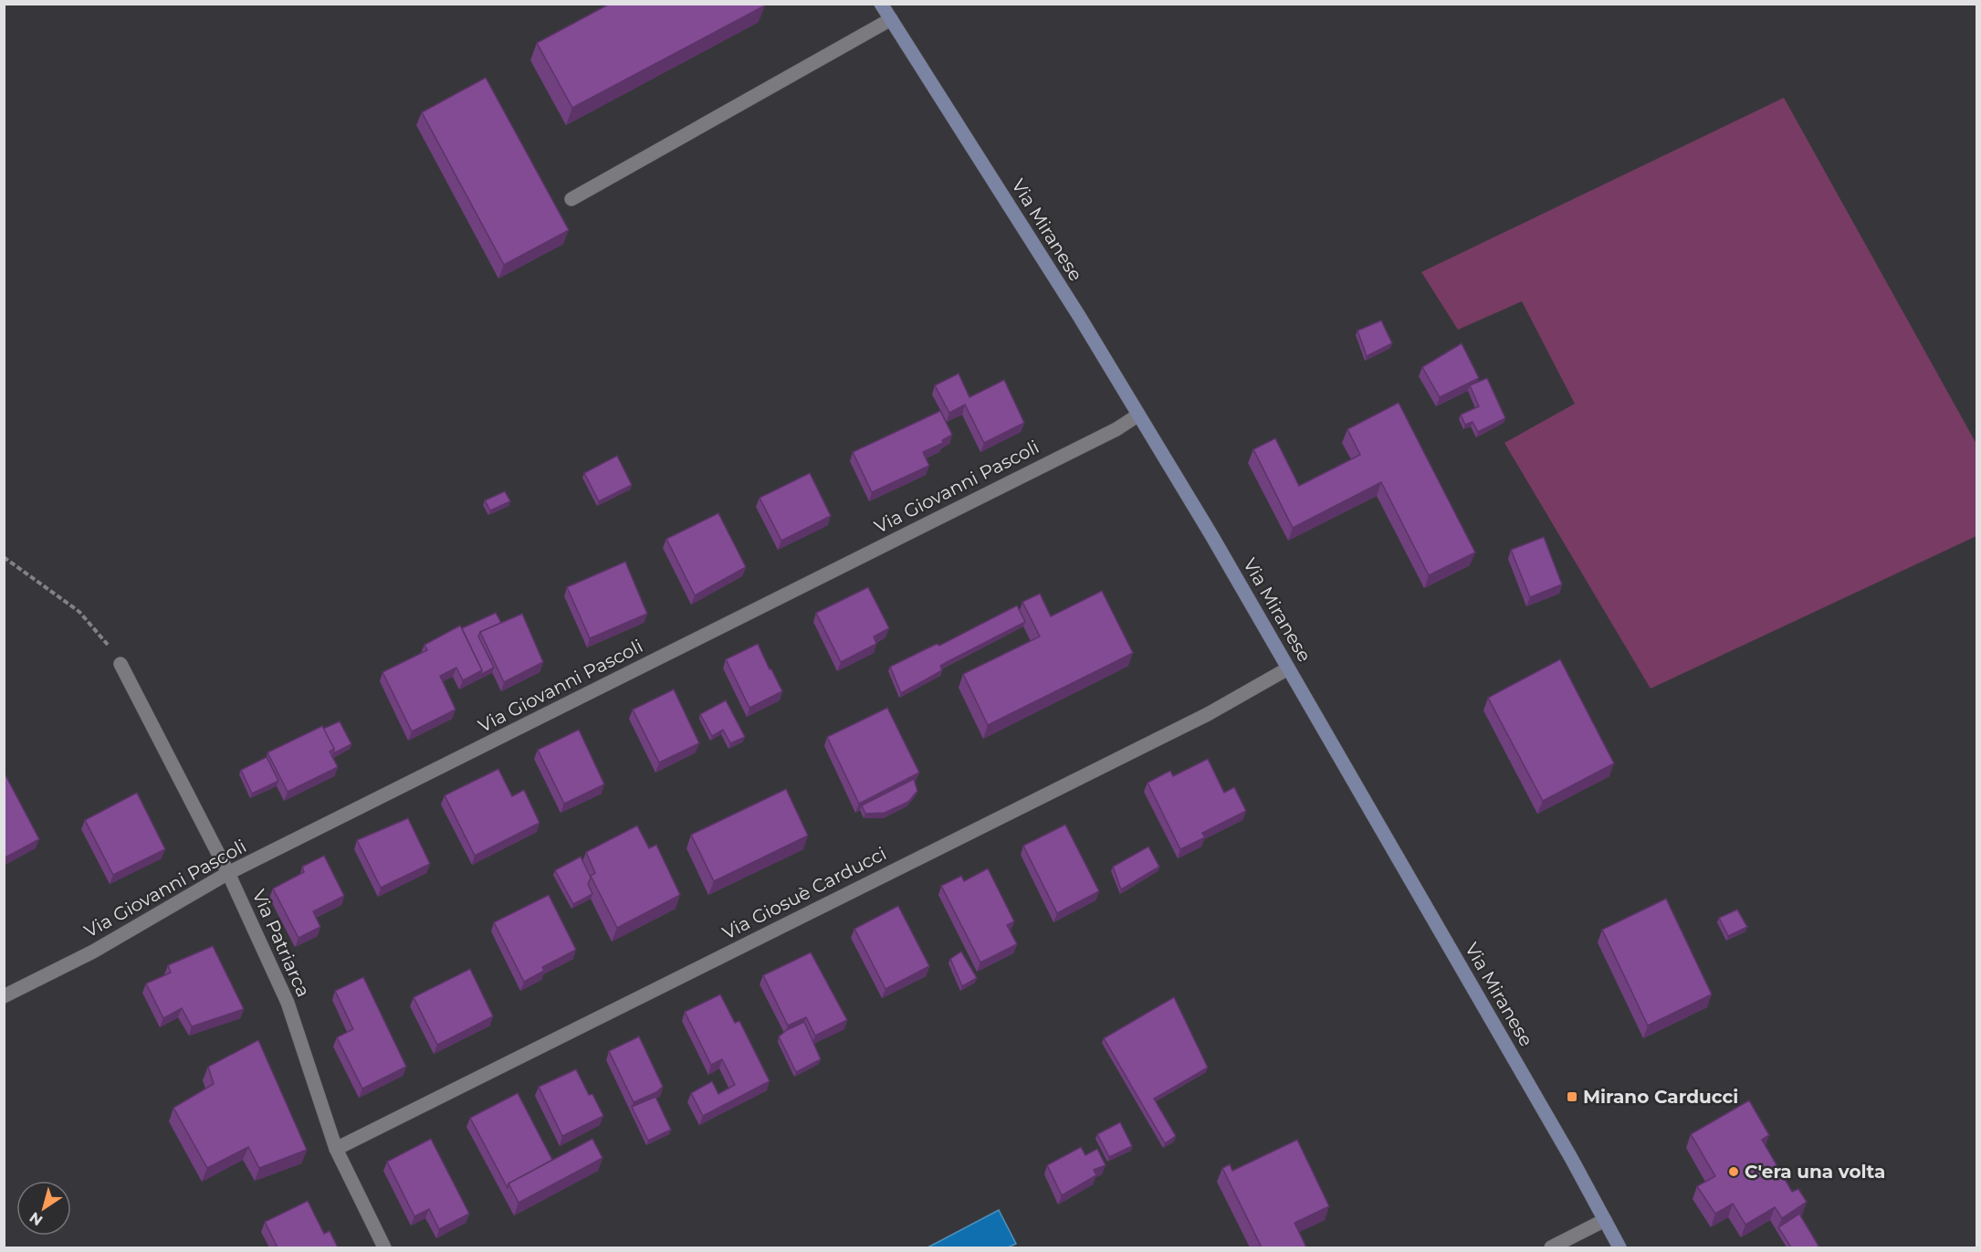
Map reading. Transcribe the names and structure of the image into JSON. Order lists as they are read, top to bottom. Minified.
{"streets":{"main road":["Via Miranese"],"street":["Via Giovanni Pascoli","Via Giosuè Carducci","Via Patriarca"]},"crossings":[["Via Miranese","Via Giovanni Pascoli"],["Via Miranese","Via Giosuè Carducci"],["Via Giovanni Pascoli","Via Patriarca"],["Via Giosuè Carducci","Via Patriarca"]],"places":{"transit":["Mirano Carducci"],"other":["C'era una volta"]},"north":"bottom left"}
